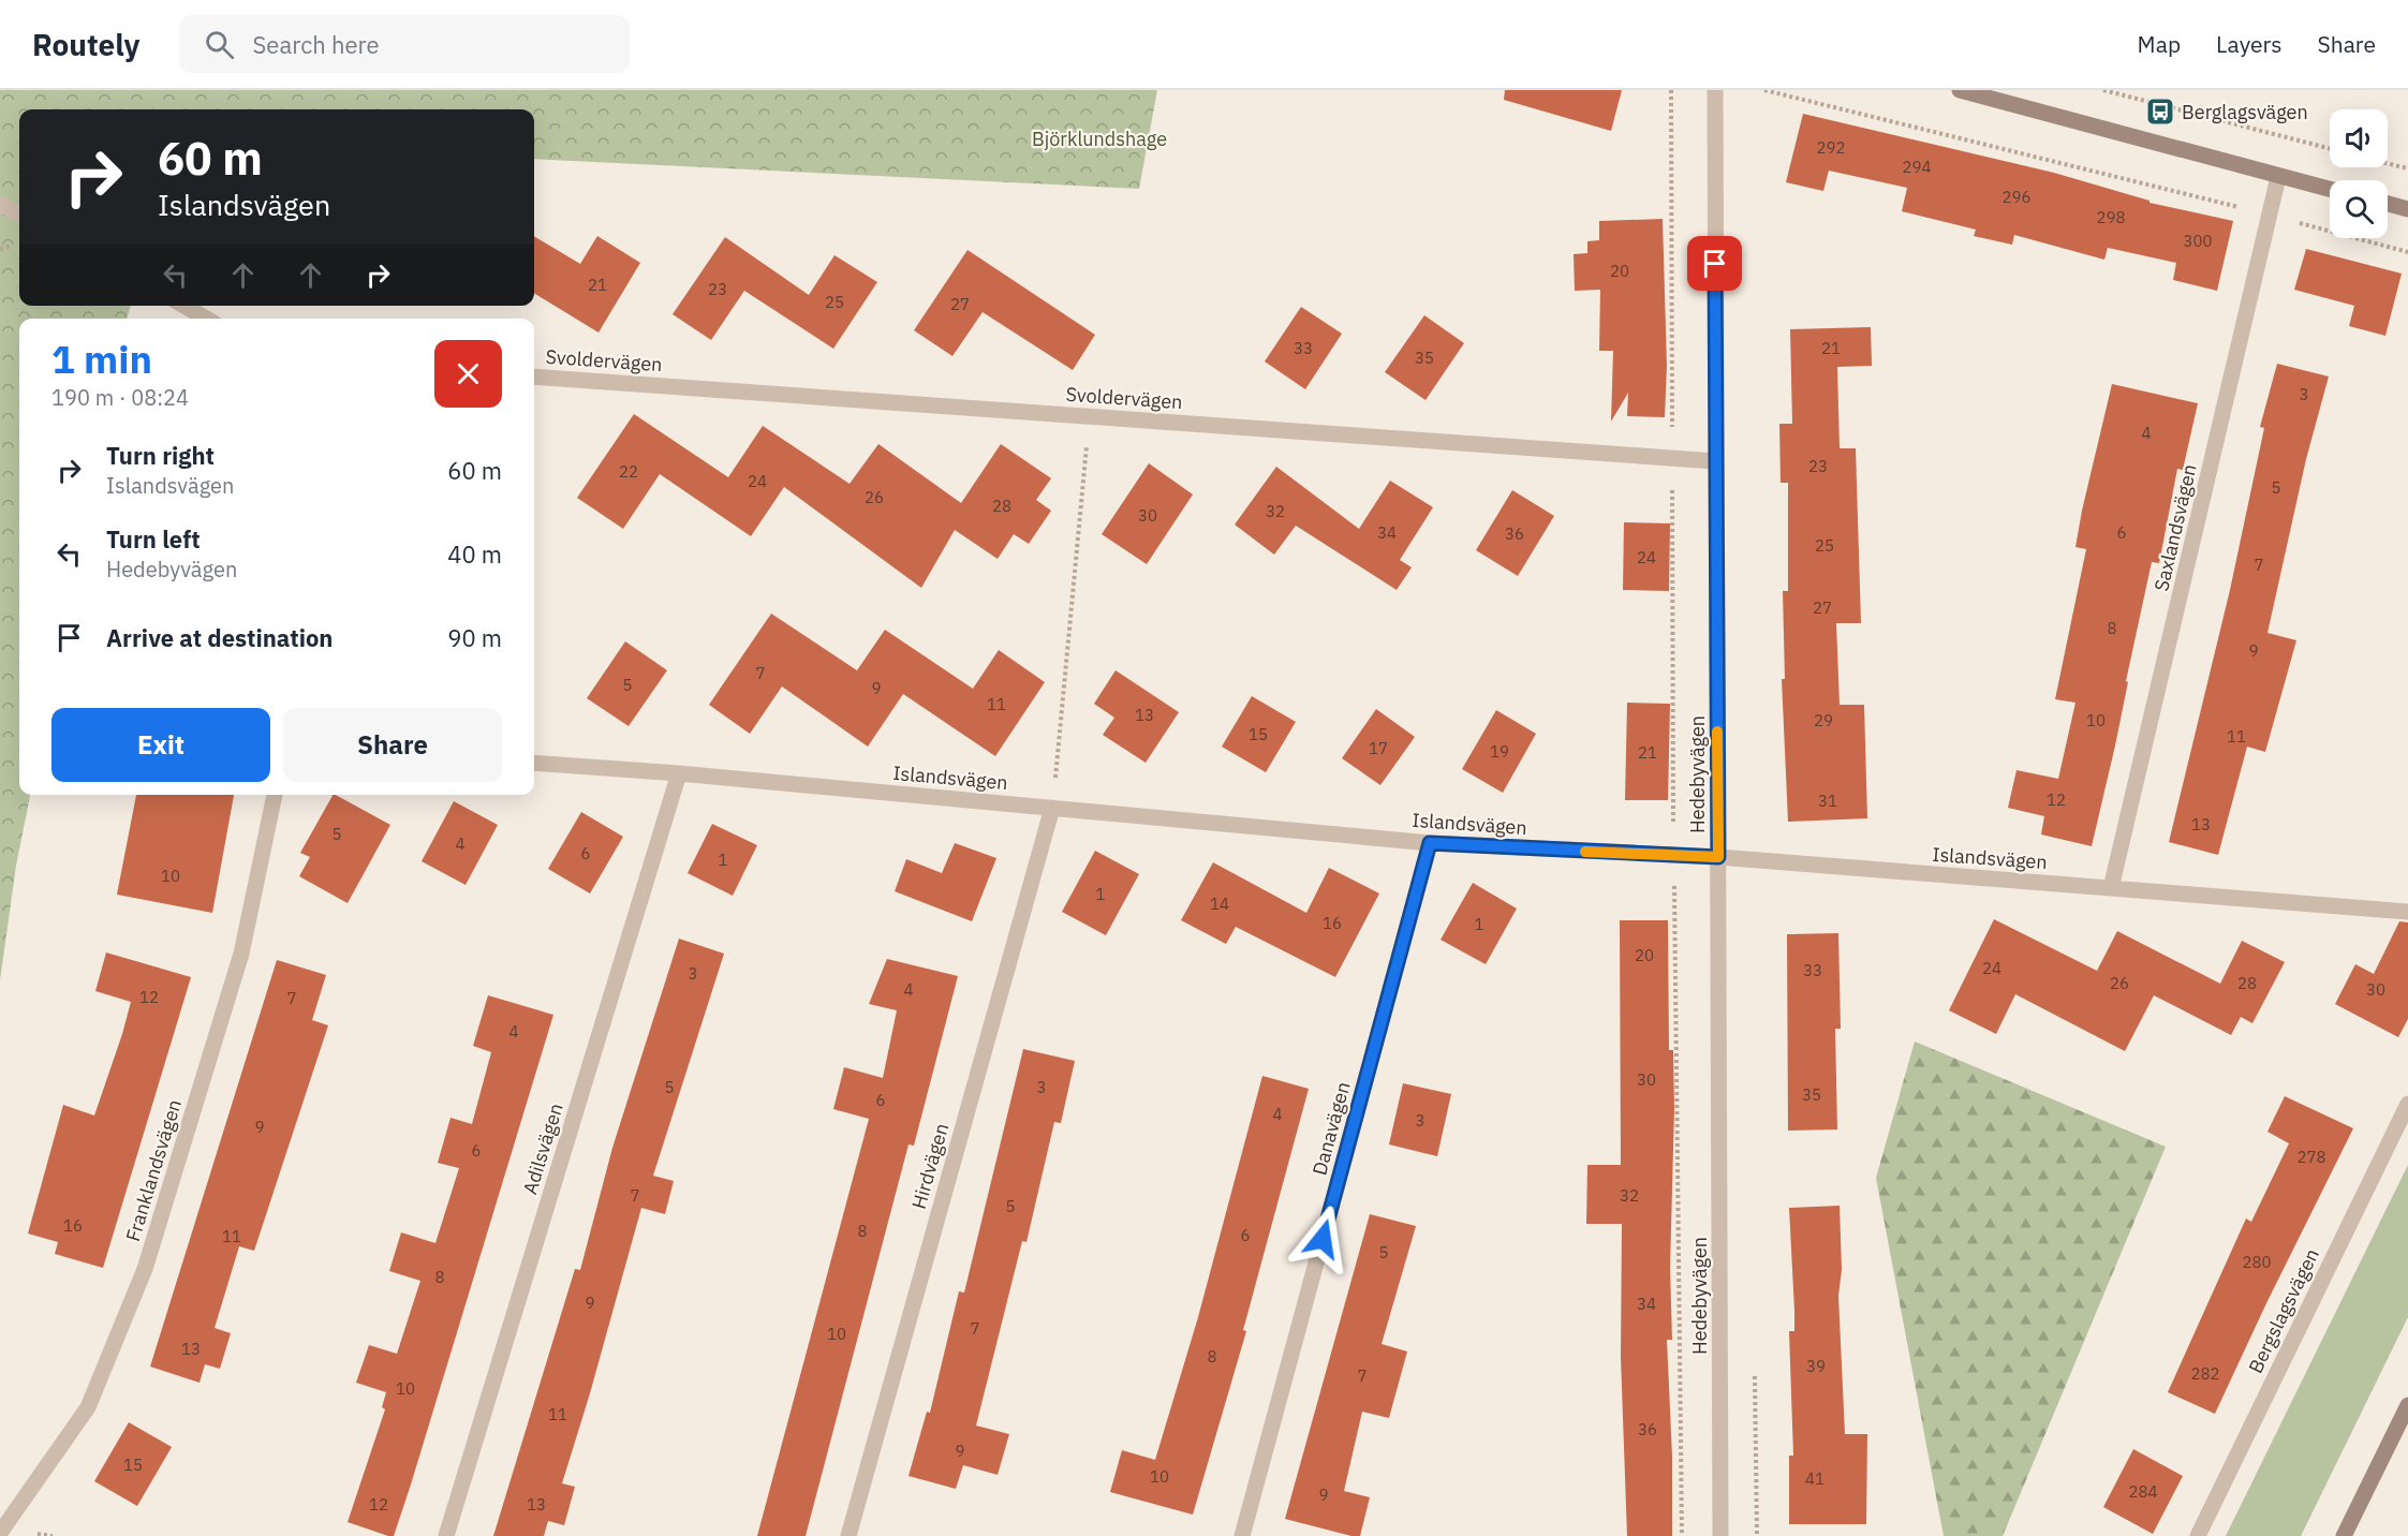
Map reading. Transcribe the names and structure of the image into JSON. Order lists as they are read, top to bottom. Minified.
{"streets":{"street":["Svoldervägen","Saxlandsvägen","Hedebyvägen","Islandsvägen","Danavägen","Adilsvägen","Hirdvägen","Franklandsvägen","Bergslagsvägen"]},"crossings":[["Svoldervägen","Hedebyvägen"],["Saxlandsvägen","Islandsvägen"],["Hedebyvägen","Islandsvägen"],["Islandsvägen","Danavägen"],["Islandsvägen","Adilsvägen"],["Islandsvägen","Hirdvägen"]],"parks":["Björklundshage"],"places":{"bus stop":["Berglagsvägen"]},"house_numbers":["292","294","296","298","300","20","21","23","25","27","33","21","35","3","4","23","22","24","5","26","28","32","30","34","6","36","25","24","7","27","8","9","7","5","9","11","13","29","10","15","11","17","19","21","12","31","13","5","4","6","1","10","1","14","16","1","20","24","33","3","26","28","4","30","12","7","4","30","5","3","35","6","4","3","9","6","278","7","32","5","16","8","6","11","5","280","8","9","34","7","10","13","8","39","282","7","10","11","36","9","15","10","41","284","9","12","13"],"page":{"header":"Routely","search":"Search here","nav":["Map","Layers","Share"],"turn":["60 m","Islandsvägen"],"heading":["1 min","190 m · 08:24"],"list":[{"name":"Turn right","note":"Islandsvägen","value":"60 m"},{"name":"Turn left","note":"Hedebyvägen","value":"40 m"},{"name":"Arrive at destination","value":"90 m"}],"buttons":["Exit","Share"]}}
